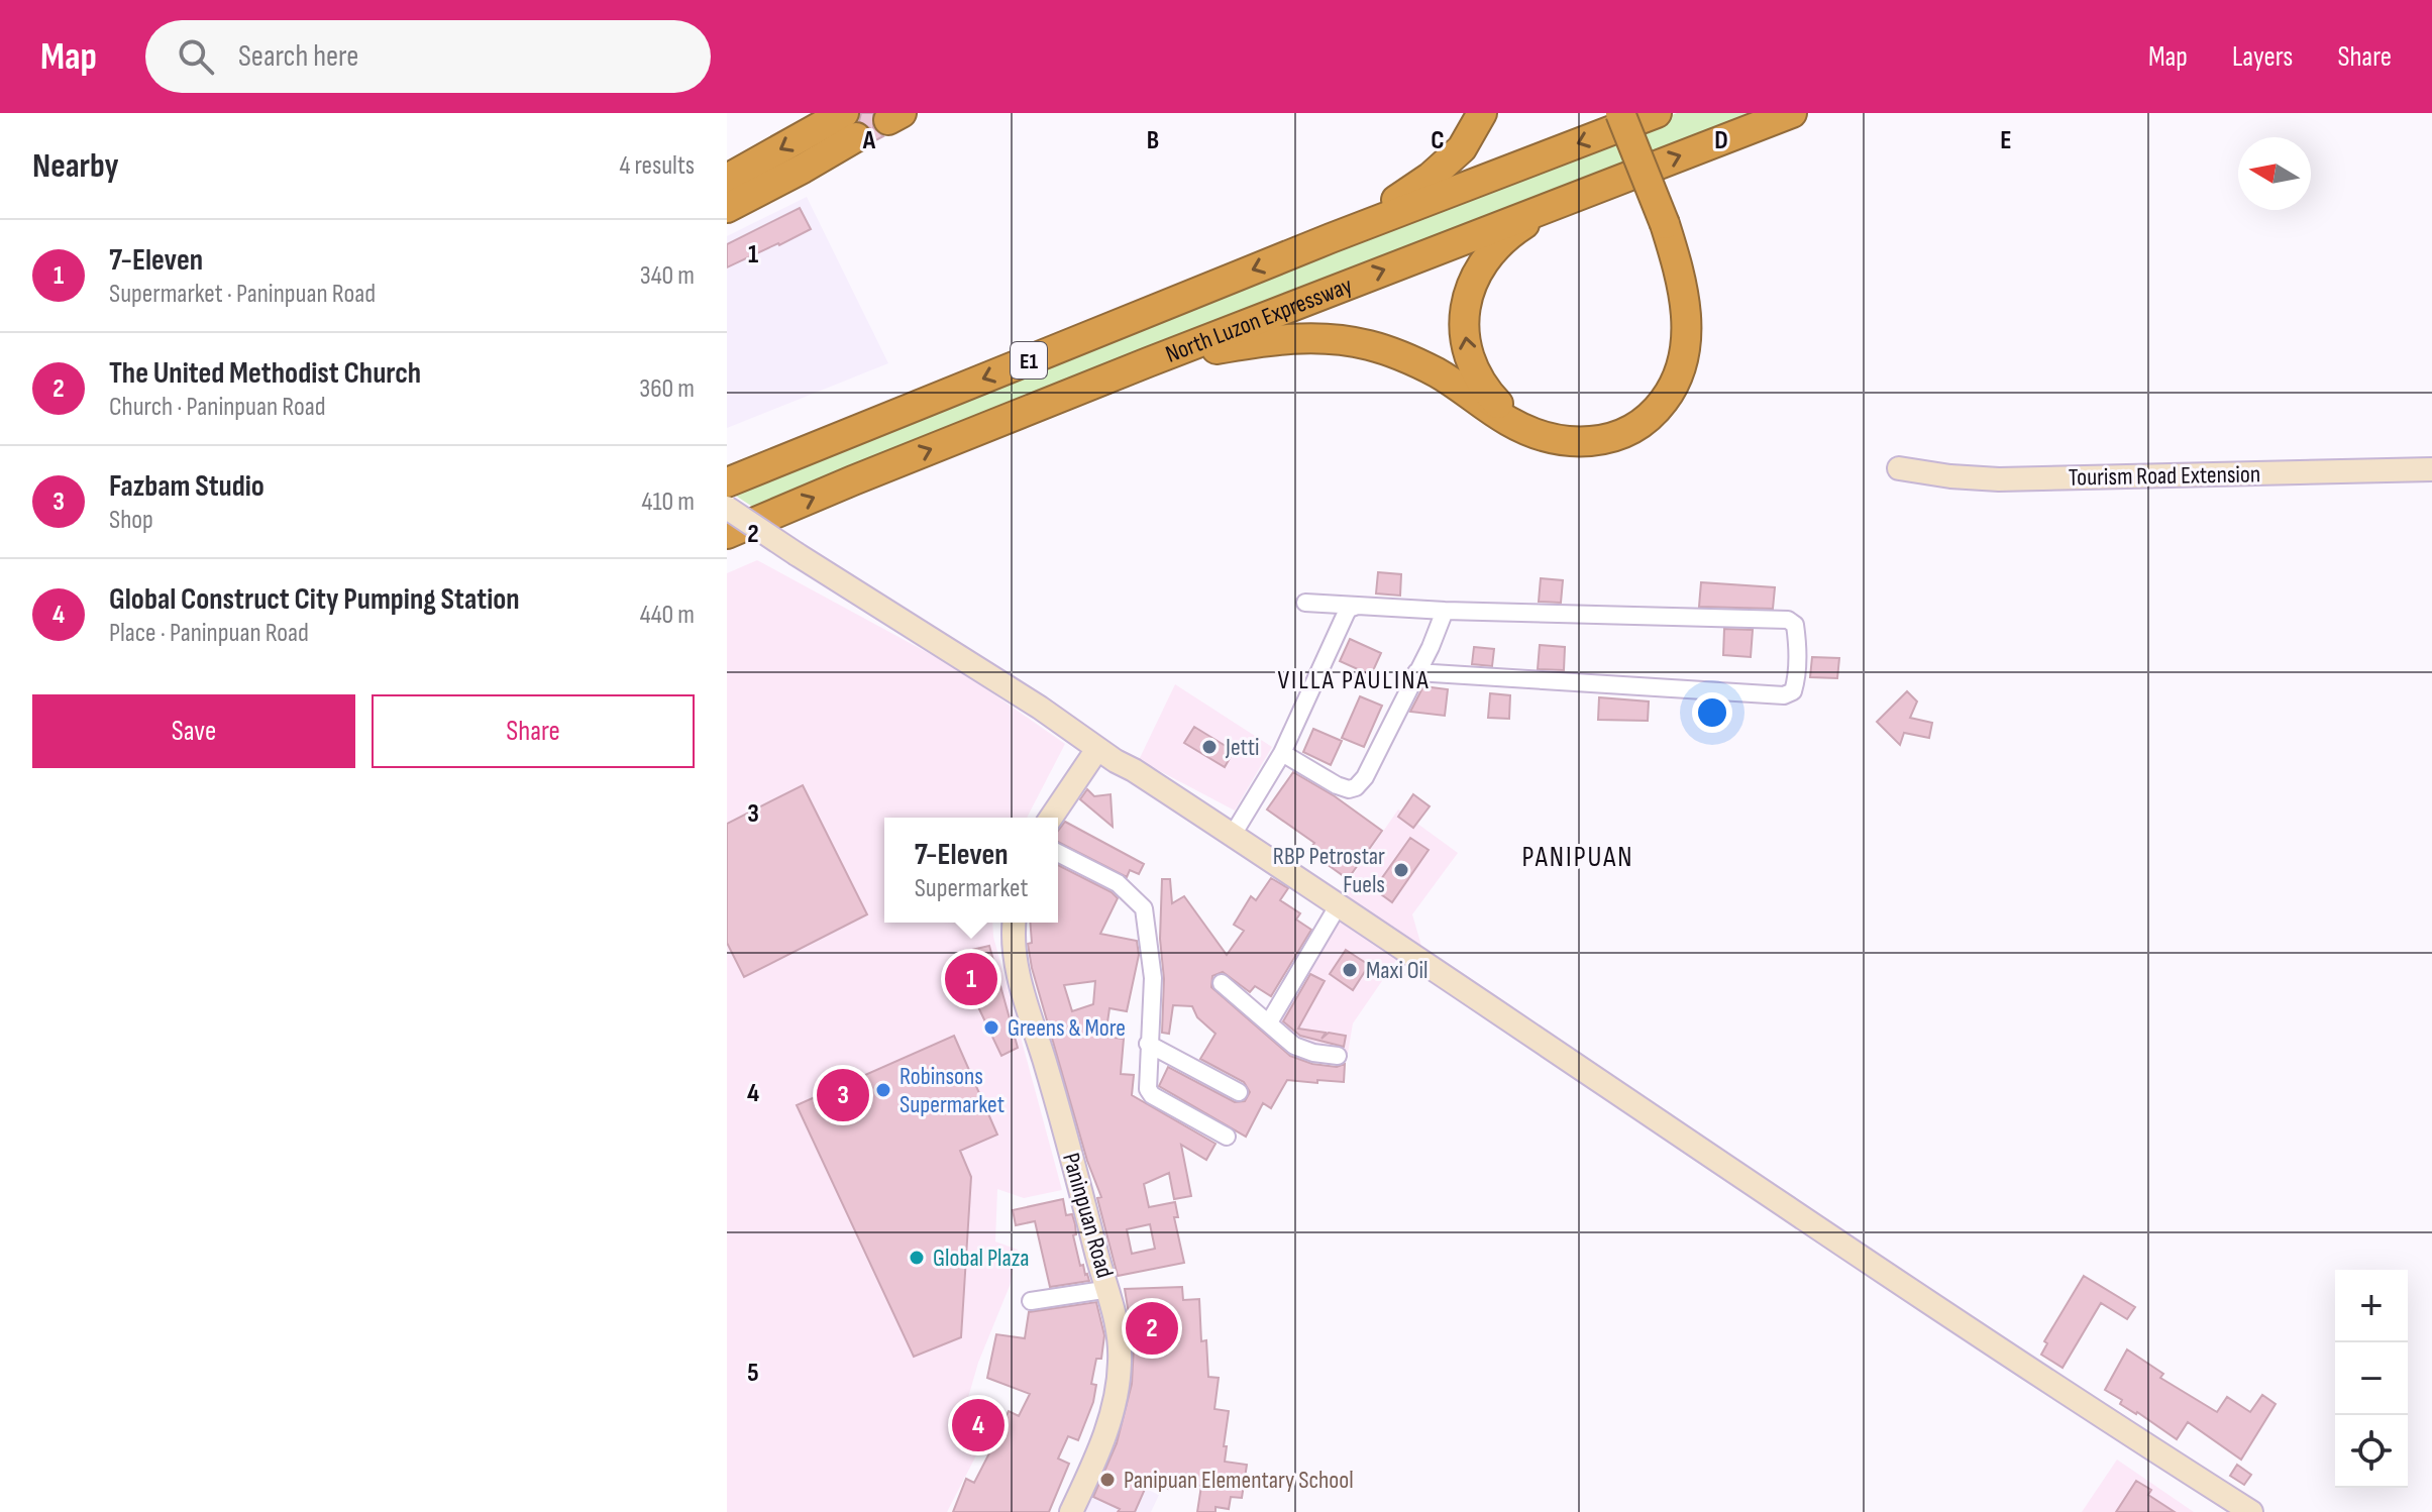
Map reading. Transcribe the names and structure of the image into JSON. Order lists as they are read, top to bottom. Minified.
{"streets":{"highway":["North Luzon Expressway","E1"],"main road":["Tourism Road Extension","Paninpuan Road"]},"districts":["VILLA PAULINA","PANIPUAN"],"places":["Jetti","RBP Petrostar Fuels","Maxi Oil","Greens & More","Robinsons Supermarket","Global Plaza","Panipuan Elementary School"],"north":"left","page":{"header":"Map","search":"Search here","nav":["Map","Layers","Share"],"heading":["Nearby","4 results"],"list":[{"mark":"1","name":"7-Eleven","note":"Supermarket · Paninpuan Road","value":"340 m"},{"mark":"2","name":"The United Methodist Church","note":"Church · Paninpuan Road","value":"360 m"},{"mark":"3","name":"Fazbam Studio","note":"Shop","value":"410 m"},{"mark":"4","name":"Global Construct City Pumping Station","note":"Place · Paninpuan Road","value":"440 m"}],"buttons":["Save","Share"],"popup":["7-Eleven","Supermarket"],"pins":["1","3","2","4"],"map_buttons":["+","−"]},"grid":{"columns":["A","B","C","D","E"],"rows":["1","2","3","4","5"]}}
